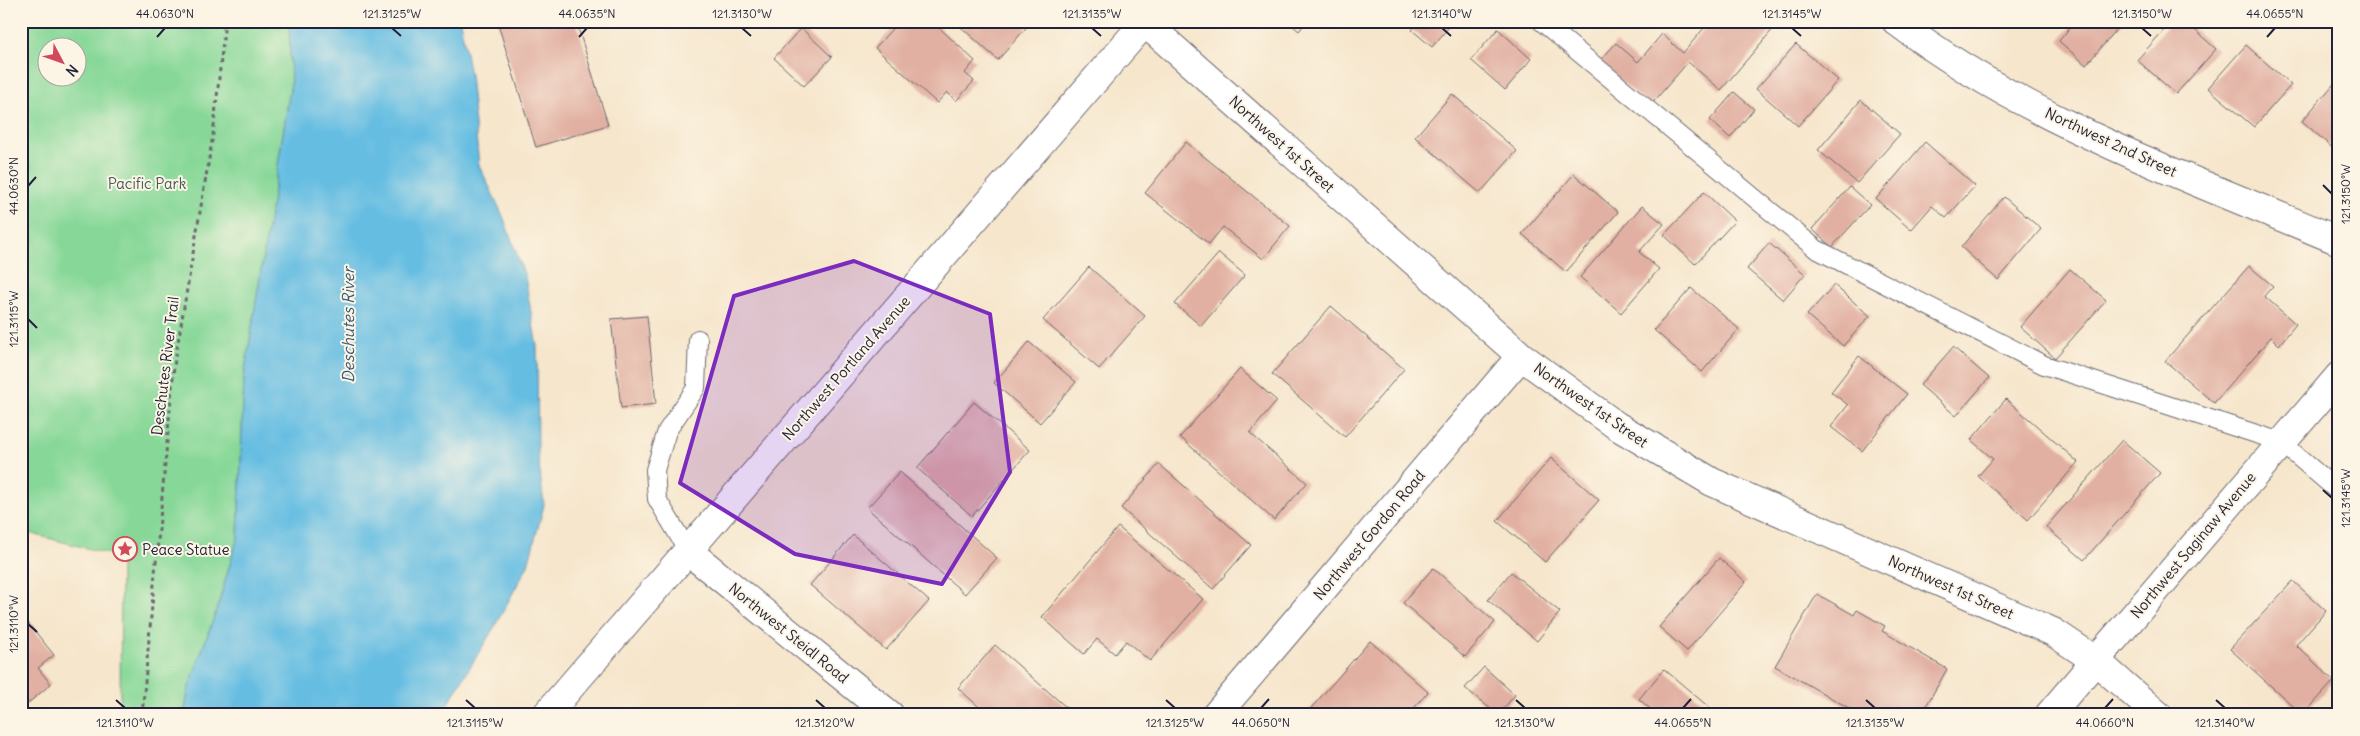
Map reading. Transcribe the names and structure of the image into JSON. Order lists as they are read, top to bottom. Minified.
{"streets":{"street":["Northwest 2nd Street","Northwest 1st Street","Northwest Portland Avenue","Northwest Gordon Road","Northwest Saginaw Avenue","Northwest Steidl Road"],"path":["Deschutes River Trail"]},"crossings":[["Northwest 1st Street","Northwest Portland Avenue"],["Northwest 1st Street","Northwest Gordon Road"],["Northwest 1st Street","Northwest Saginaw Avenue"],["Northwest Portland Avenue","Northwest Steidl Road"]],"water":["Deschutes River"],"parks":["Pacific Park"],"places":{"place":["Peace Statue"]},"north":"bottom right","coordinates":["44.0630°N","121.3125°W","44.0635°N","121.3130°W","121.3135°W","121.3140°W","121.3145°W","121.3150°W","44.0655°N","121.3115°W","121.3110°W","121.3120°W","44.0650°N","44.0660°N"]}
